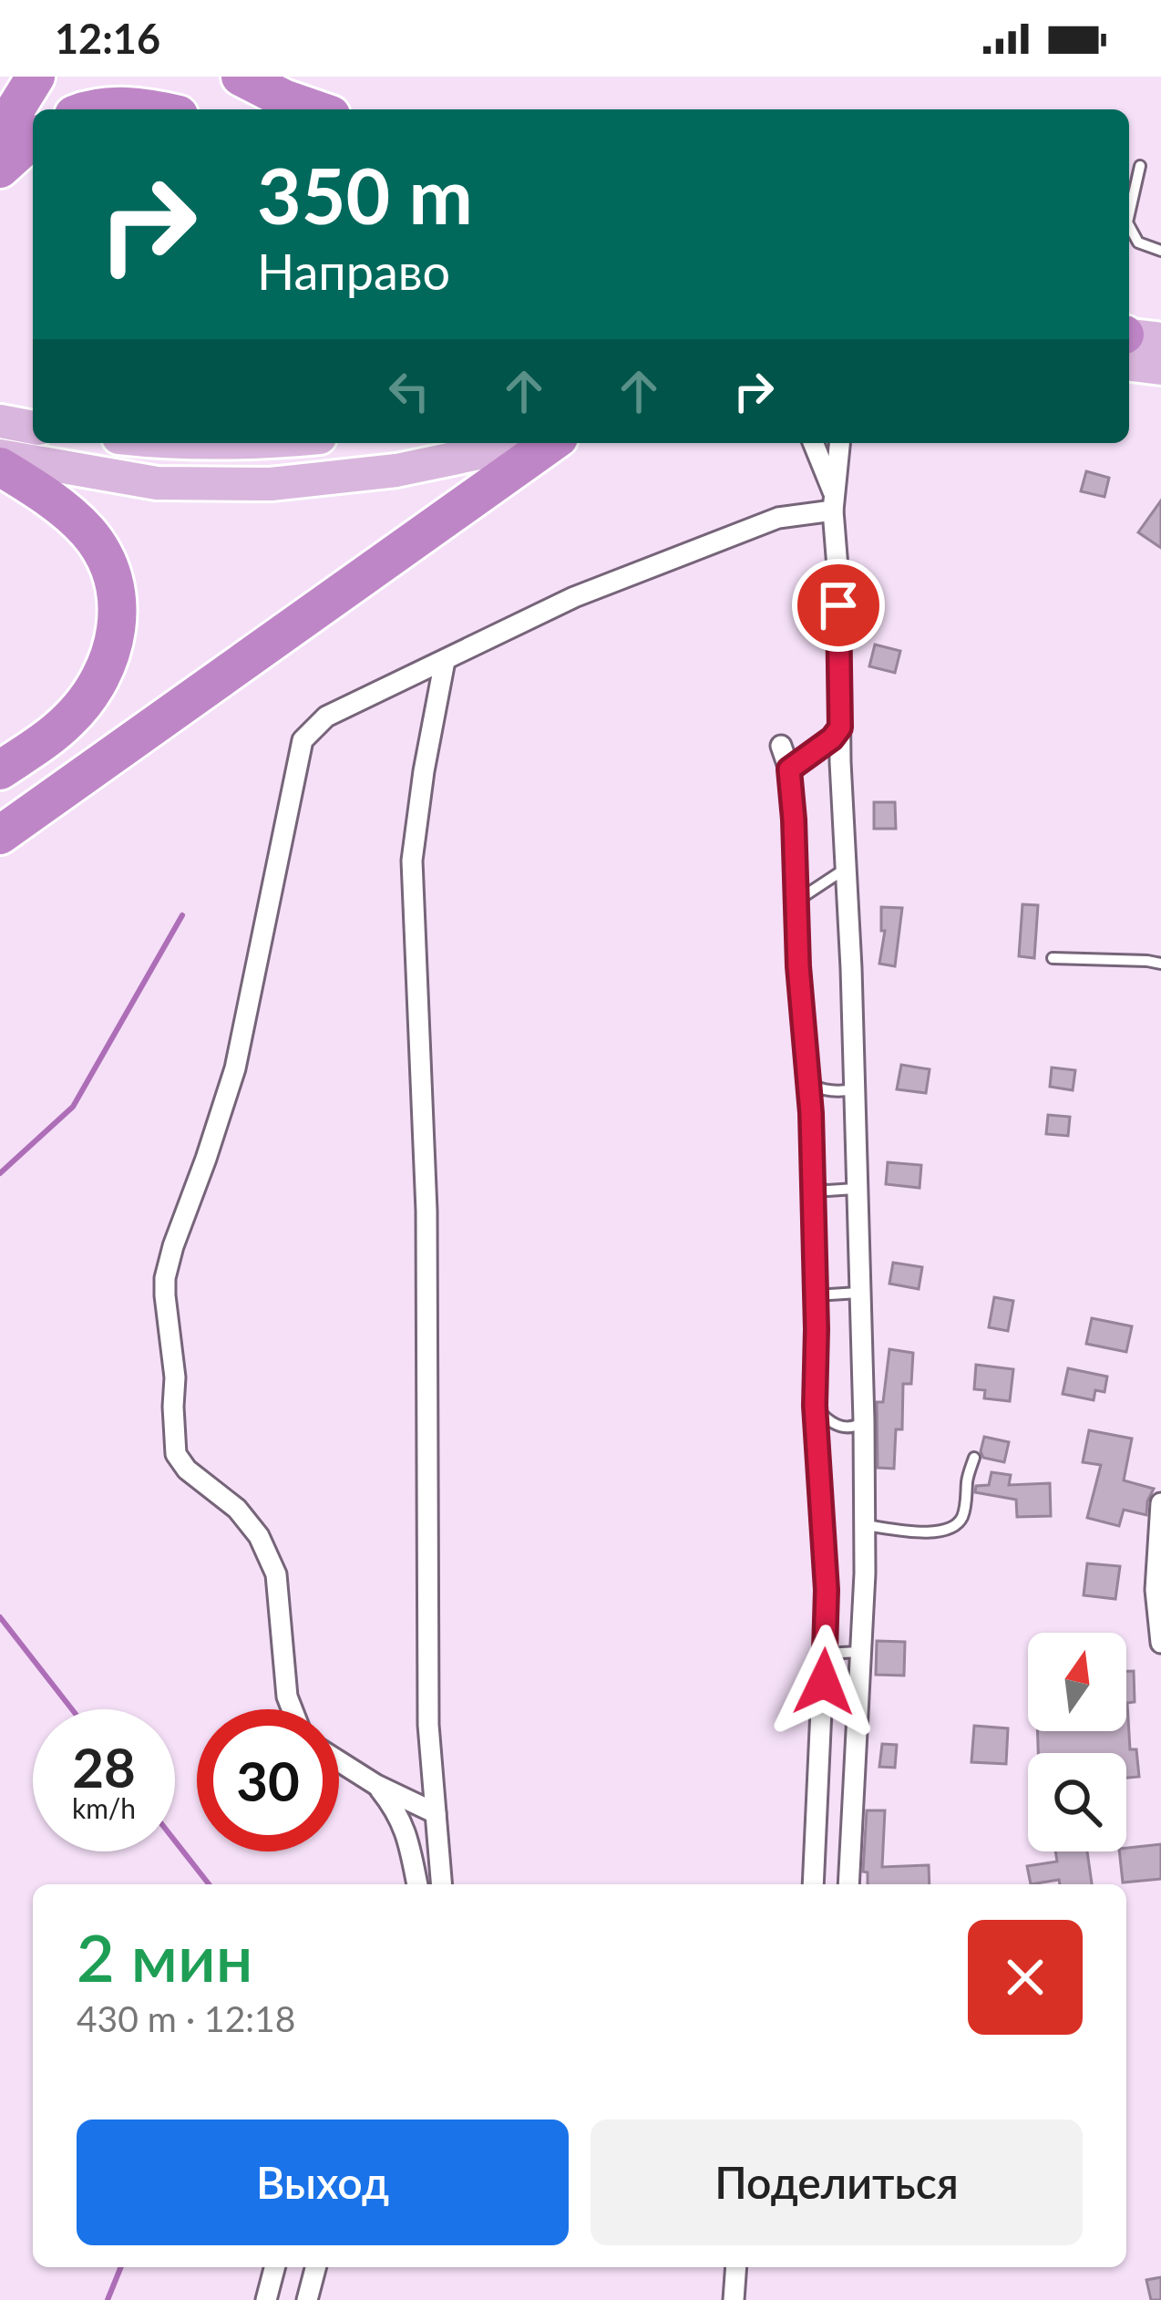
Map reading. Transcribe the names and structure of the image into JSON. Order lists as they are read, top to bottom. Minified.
{"north":"top","page":{"status":"12:16","turn":["350 m","Направо"],"speed":"28 km/h","limit":"30","heading":["2 мин","430 m · 12:18"],"buttons":["Выход","Поделиться"]}}
